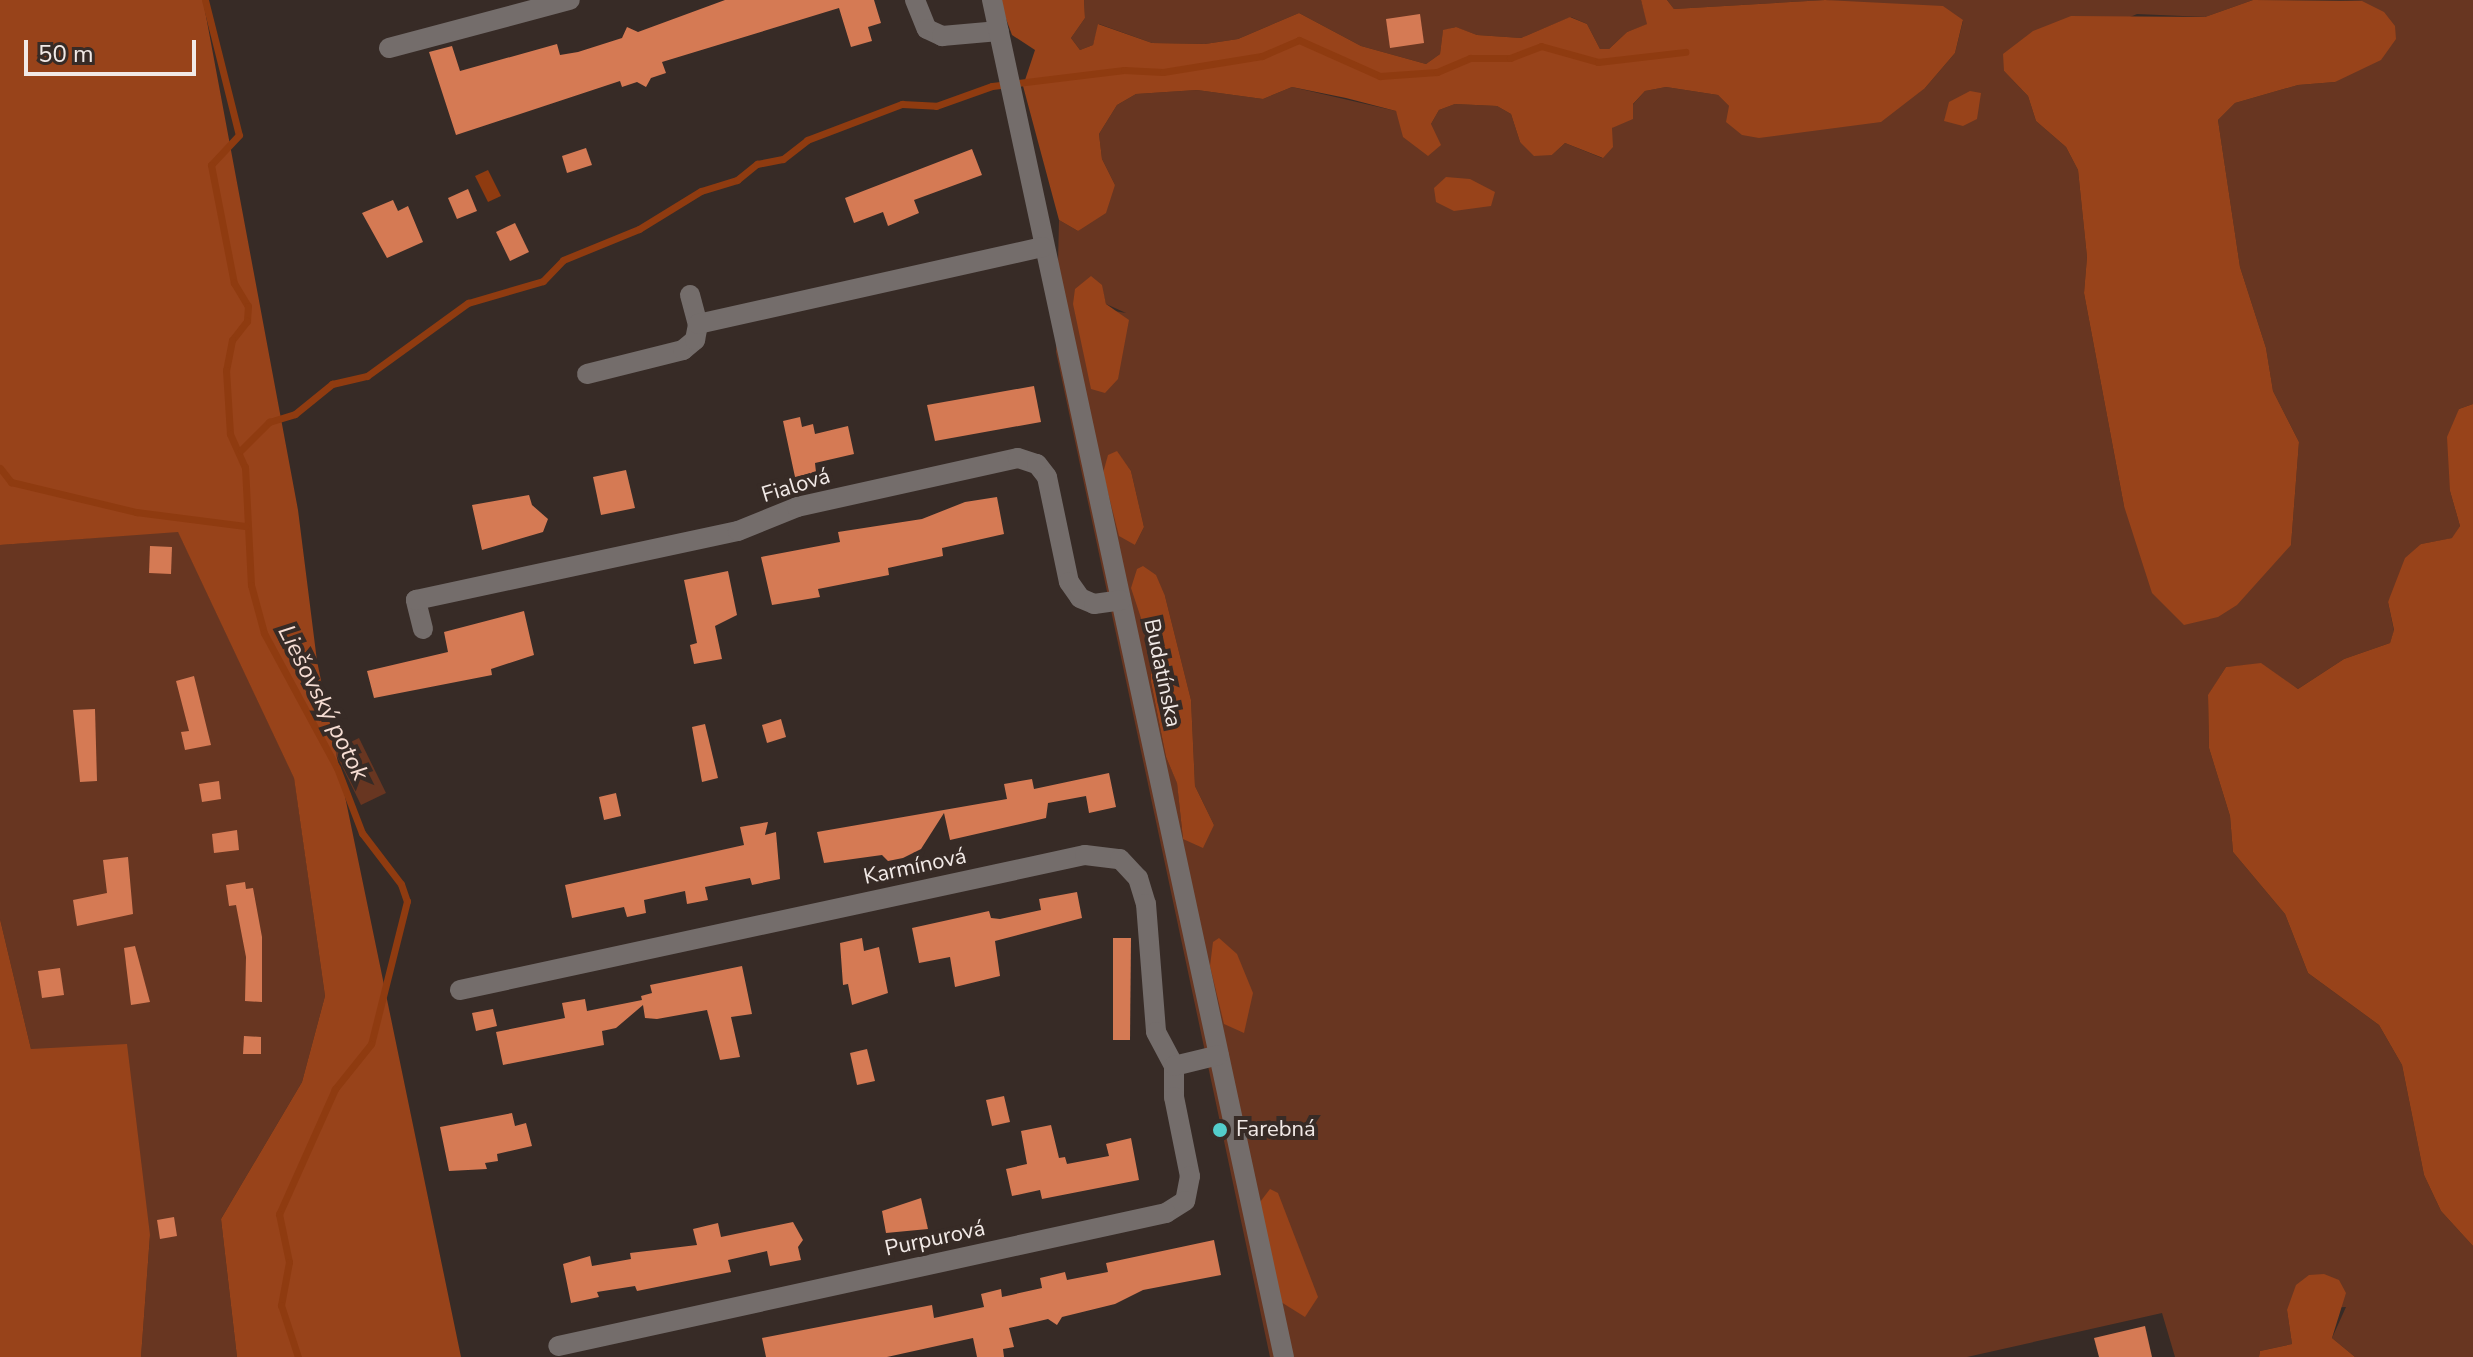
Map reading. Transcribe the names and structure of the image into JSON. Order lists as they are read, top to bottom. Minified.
{"streets":{"street":["Fialová","Budatínska","Karmínová","Purpurová"]},"crossings":[["Fialová","Budatínska"],["Karmínová","Purpurová"]],"water":["Liešovský potok"],"places":["Farebná"],"scale_bar":"50 m"}
